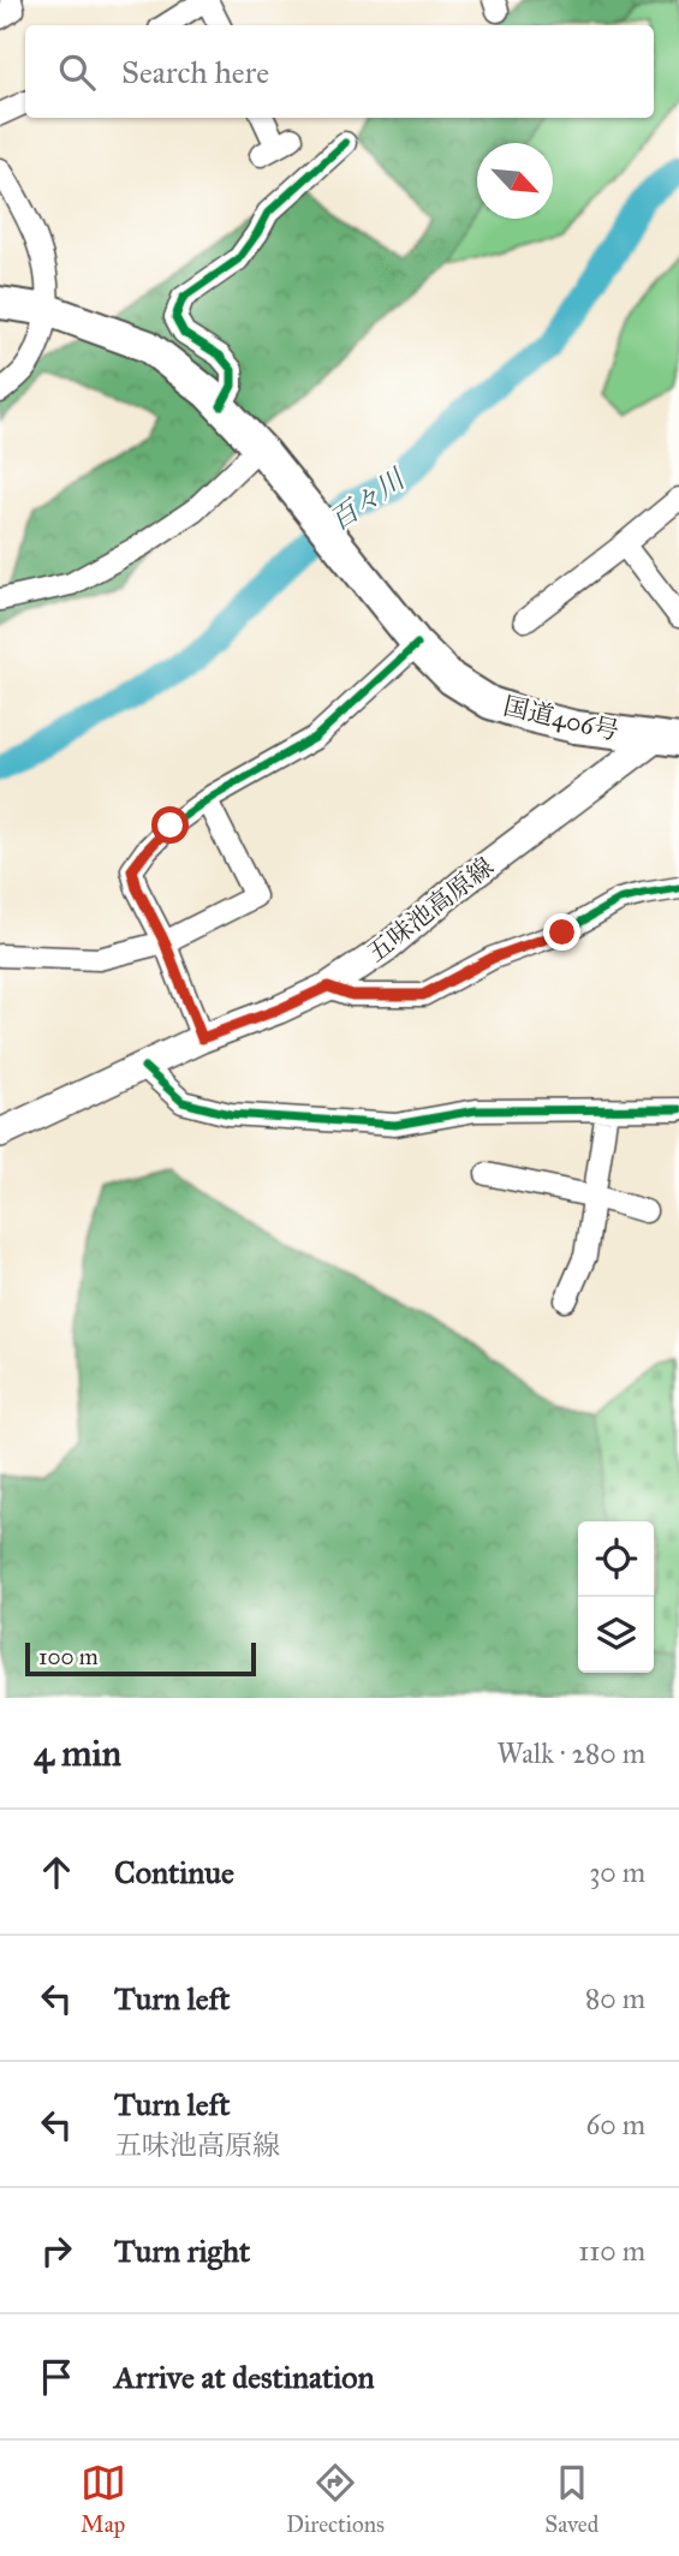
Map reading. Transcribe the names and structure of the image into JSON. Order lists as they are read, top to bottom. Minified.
{"streets":{"highway":["国道406号"],"main road":["五味池高原線"]},"crossings":[["国道406号","五味池高原線"]],"water":["百々川"],"scale_bar":"100 m","north":"bottom right","page":{"search":"Search here","scale":"100 m","heading":["4 min","Walk · 280 m"],"list":[["Continue","30 m"],["Turn left","80 m"],["Turn left","五味池高原線","60 m"],["Turn right","110 m"],"Arrive at destination"],"nav":["Map","Directions","Saved"]}}
